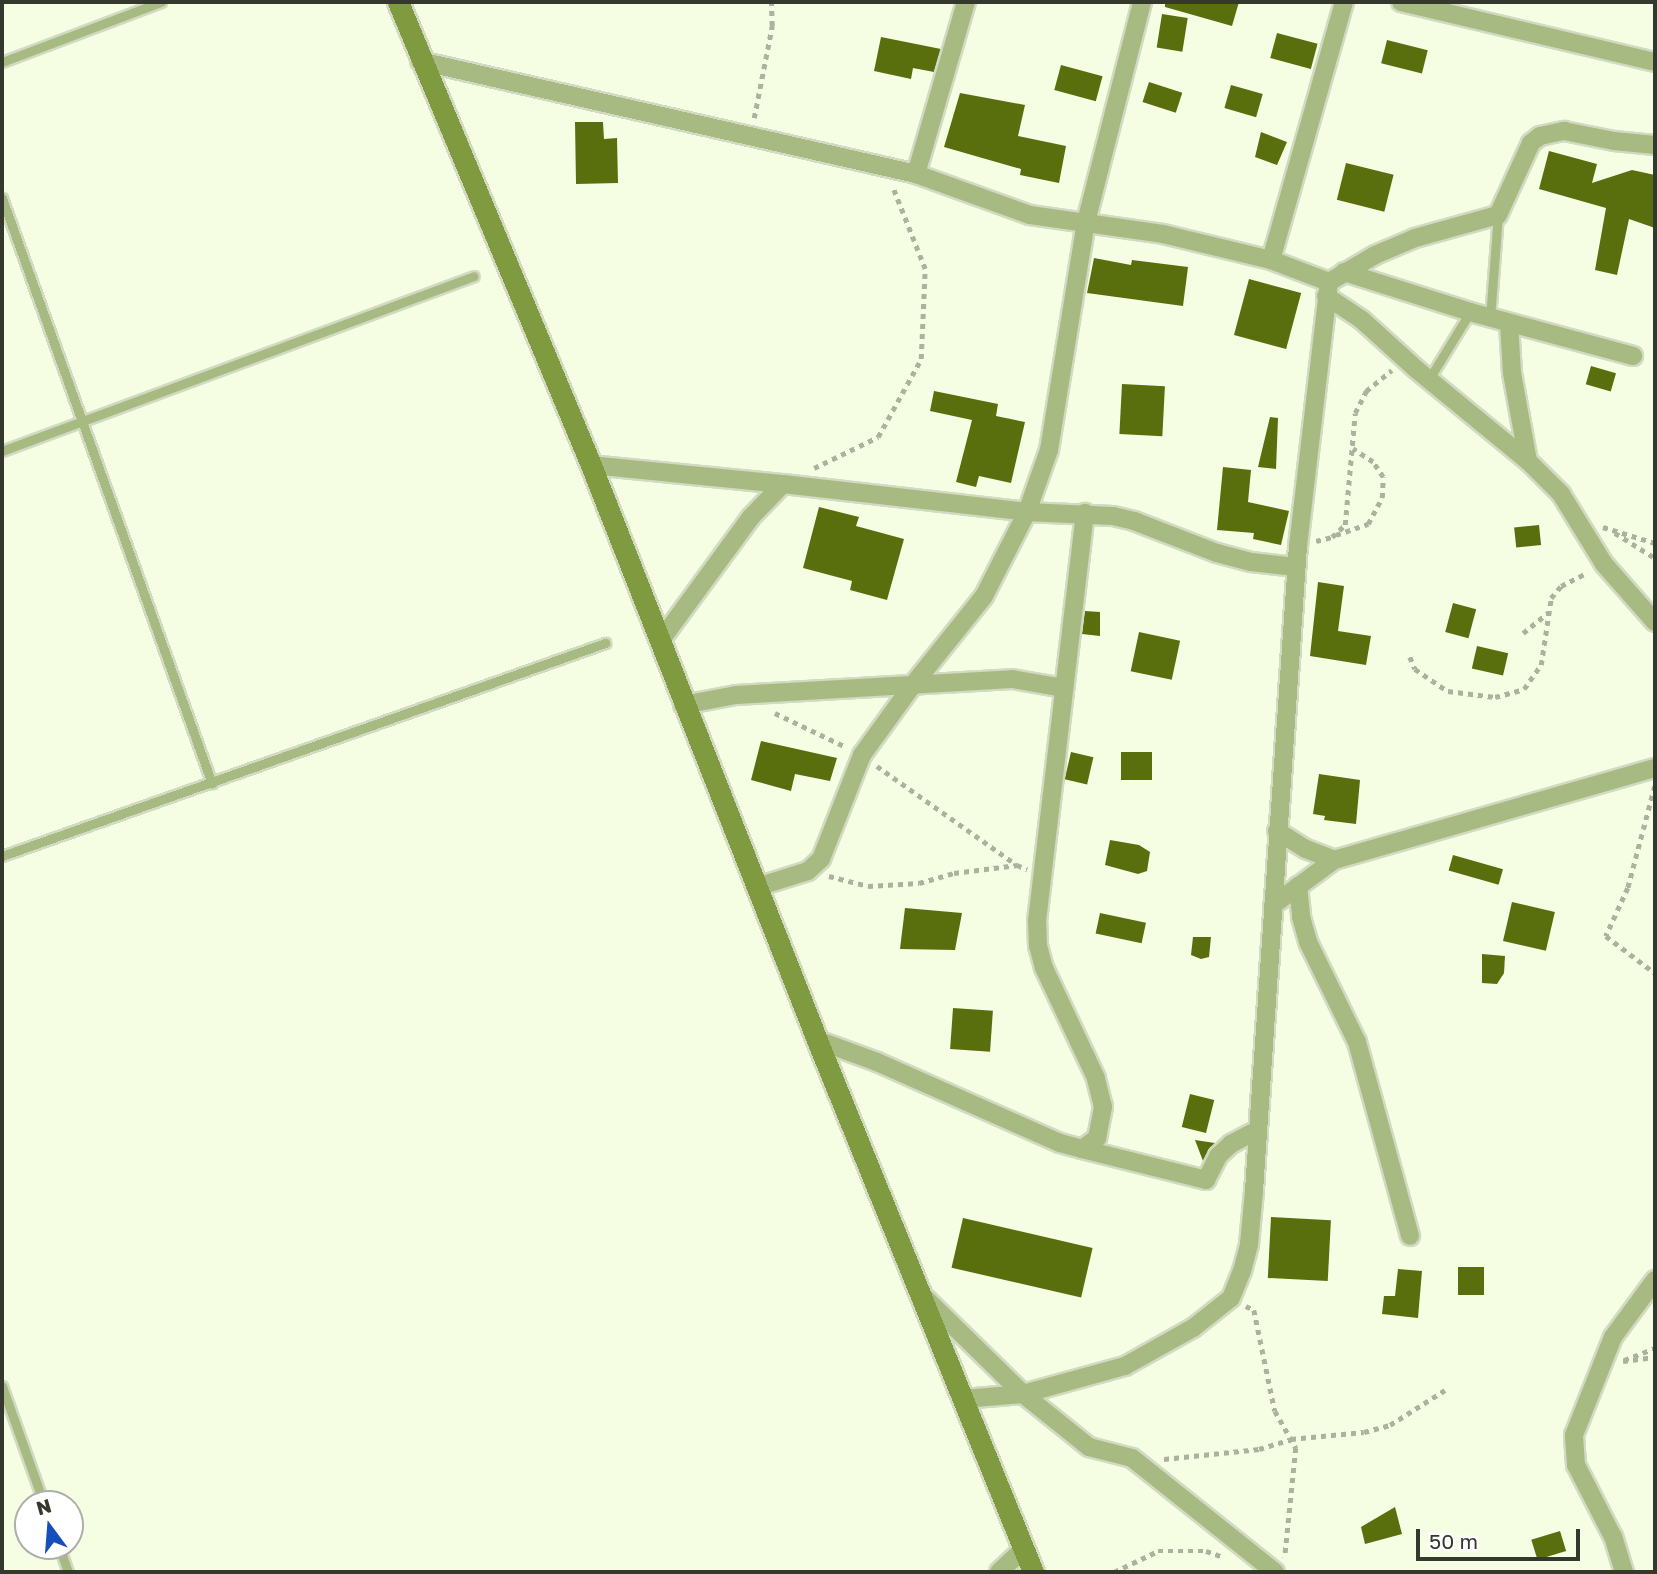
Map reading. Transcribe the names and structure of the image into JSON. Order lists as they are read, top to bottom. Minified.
{"scale_bar":"50 m","north":"top"}
